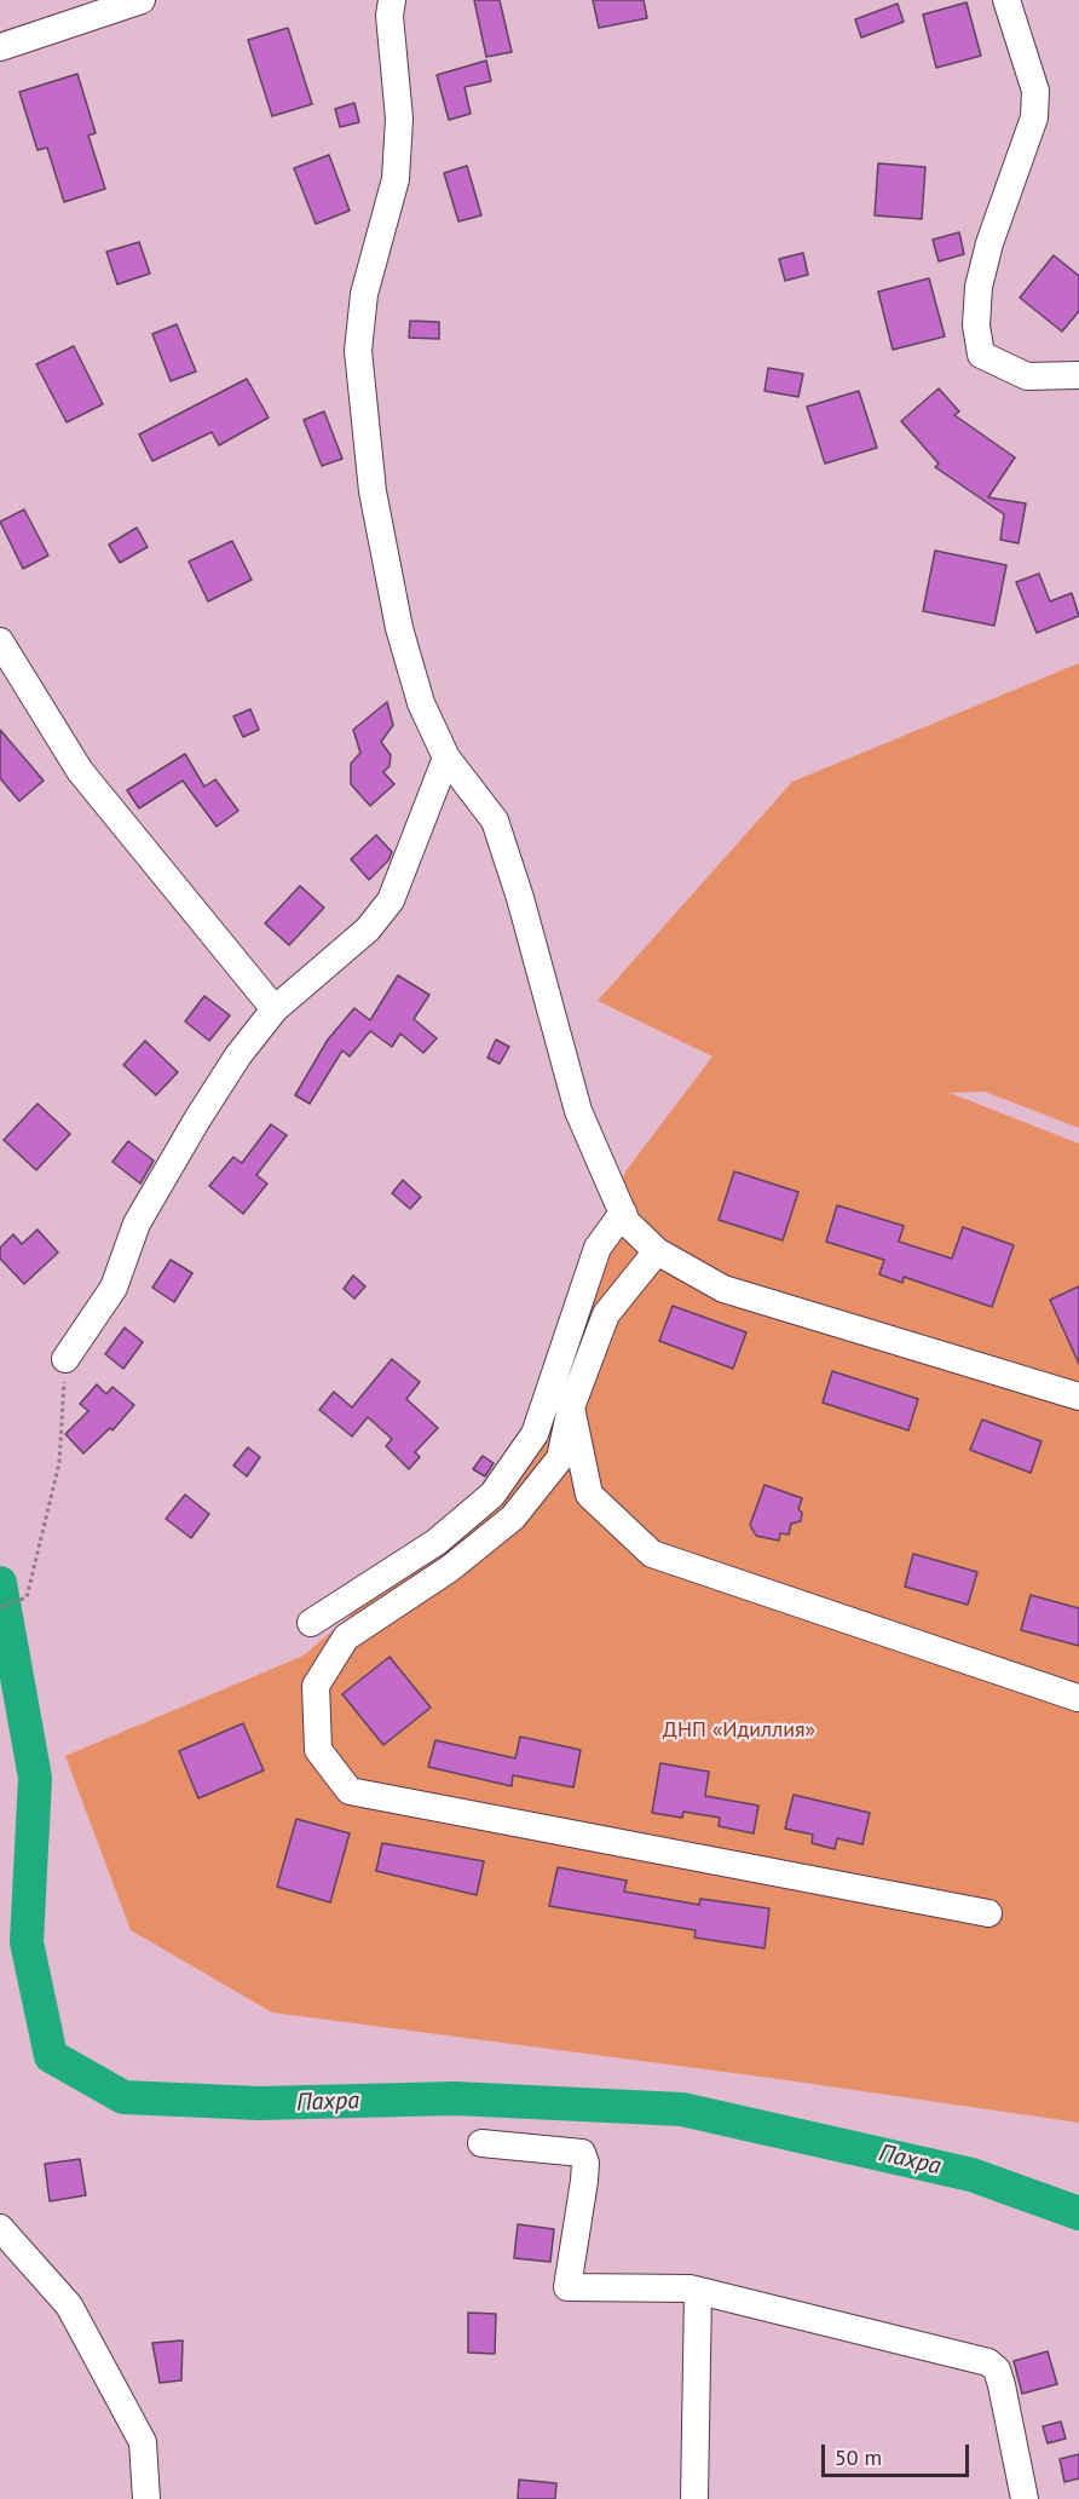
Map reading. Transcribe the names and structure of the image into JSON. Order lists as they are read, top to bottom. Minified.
{"water":["Пахра"],"parks":["ДНП «Идиллия»"],"scale_bar":"50 m"}
